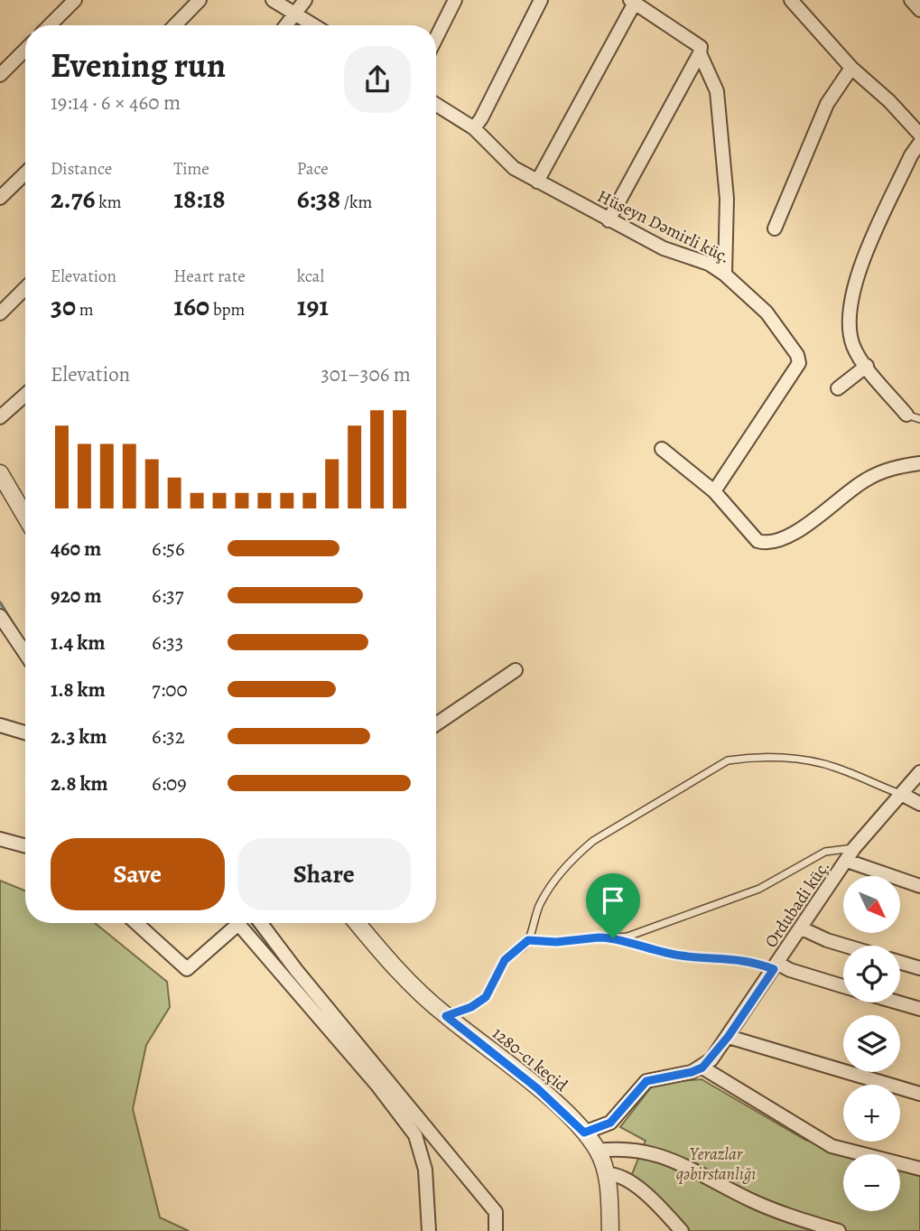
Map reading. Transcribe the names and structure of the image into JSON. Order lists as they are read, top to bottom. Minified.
{"streets":{"street":["Hüseyn Dəmirli küç.","Ordubadi küç.","1280-cı keçid"]},"parks":["Yerazlar qəbirstanlığı"],"north":"bottom right","page":{"heading":["Evening run","19:14 · 6 × 460 m"],"stats":[["Distance","2.76 km"],["Time","18:18"],["Pace","6:38 /km"],["Elevation","30 m"],["Heart rate","160 bpm"],["kcal","191"]],"chart":["Elevation","301–306 m"],"list":[{"name":"460 m","note":"6:56"},{"name":"920 m","note":"6:37"},{"name":"1.4 km","note":"6:33"},{"name":"1.8 km","note":"7:00"},{"name":"2.3 km","note":"6:32"},{"name":"2.8 km","note":"6:09"}],"buttons":["Save","Share"],"map_buttons":["+","−"]}}
